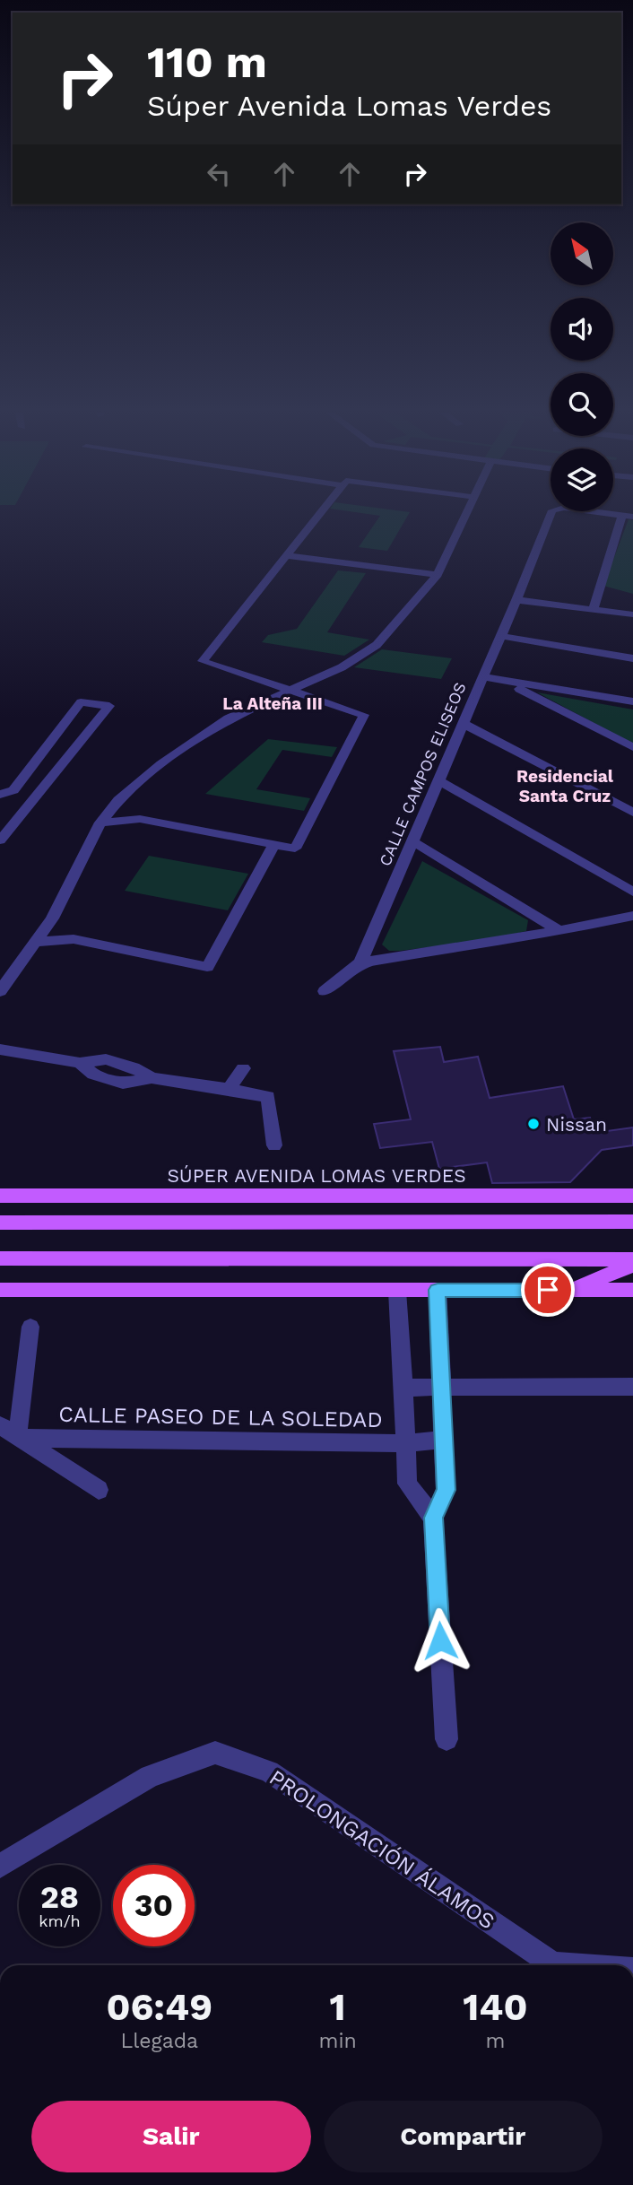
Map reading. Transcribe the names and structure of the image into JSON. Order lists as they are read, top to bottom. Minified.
{"streets":{"main road":["SÚPER AVENIDA LOMAS VERDES"],"street":["CALLE CAMPOS ELISEOS","CALLE PASEO DE LA SOLEDAD","PROLONGACIÓN ÁLAMOS"]},"districts":["La Alteña III","Residencial Santa Cruz"],"places":["Nissan"],"north":"top left","page":{"turn":["110 m","Súper Avenida Lomas Verdes"],"speed":"28 km/h","limit":"30","eta":["06:49","Llegada","1","min","140","m"],"buttons":["Salir","Compartir"]}}
